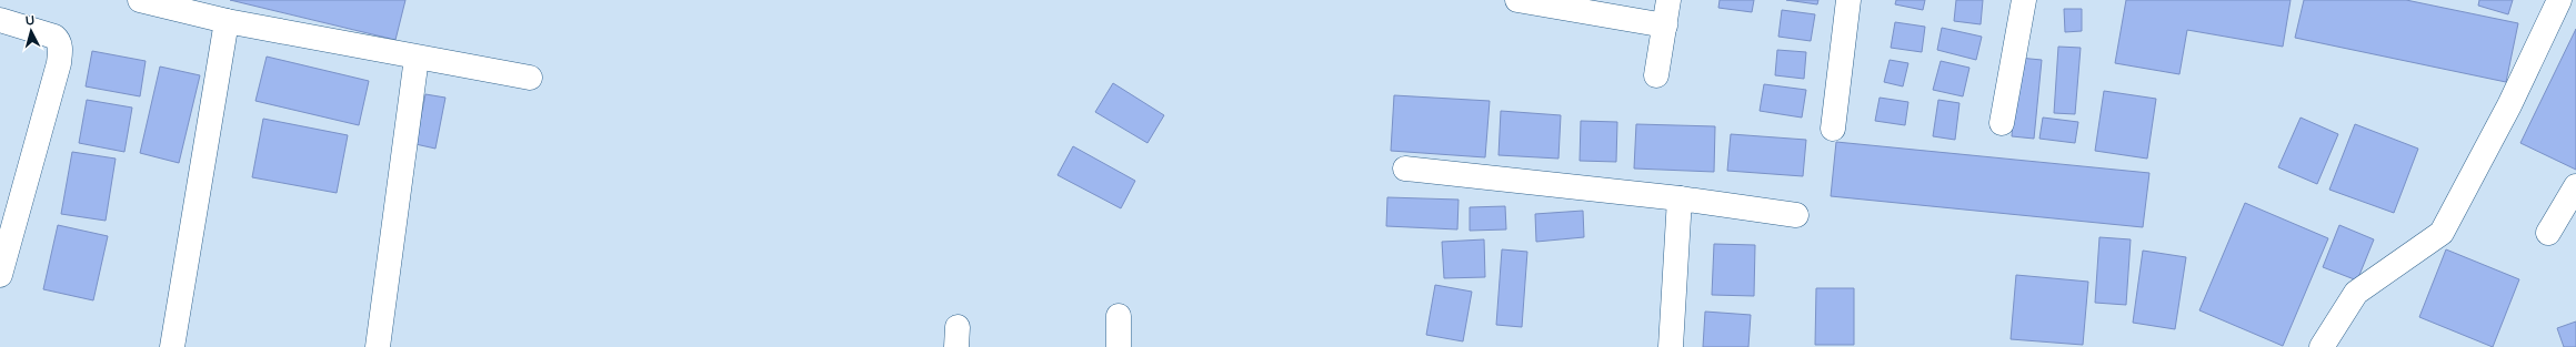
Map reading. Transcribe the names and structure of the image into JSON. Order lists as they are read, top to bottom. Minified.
{"north":"top"}
